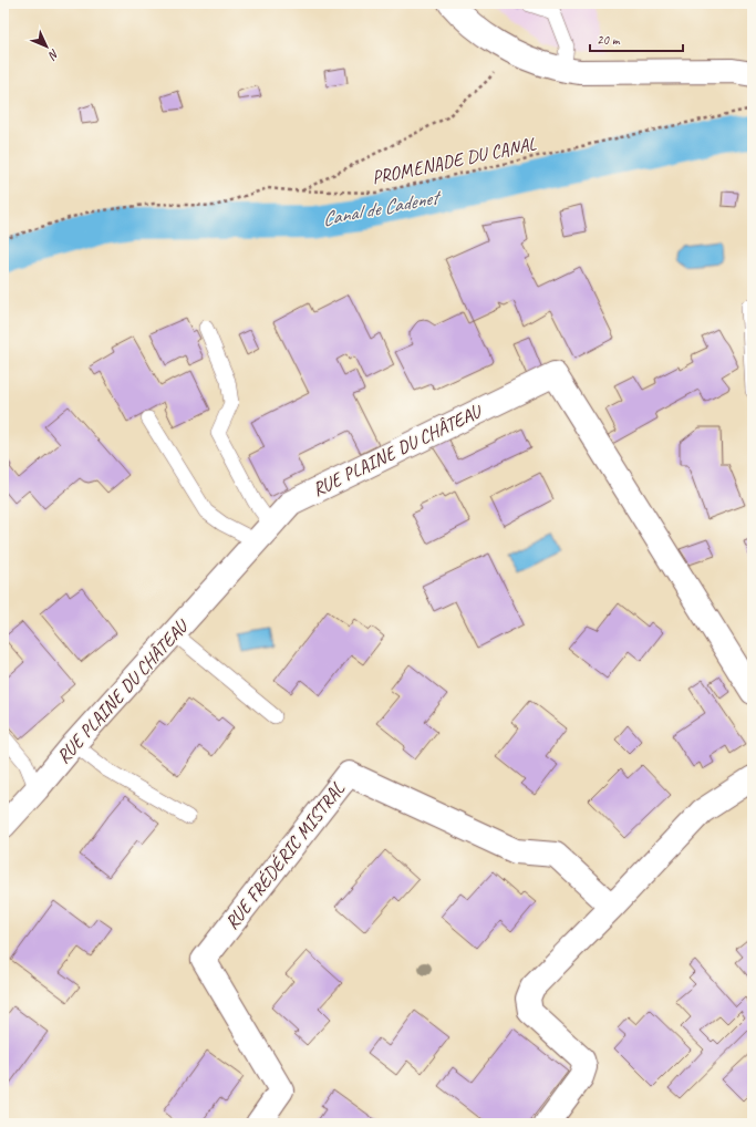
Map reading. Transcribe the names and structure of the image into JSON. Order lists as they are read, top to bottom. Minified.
{"streets":{"street":["RUE PLAINE DU CHÂTEAU","RUE FRÉDÉRIC MISTRAL"],"path":["PROMENADE DU CANAL"]},"water":["Canal de Cadenet"],"scale_bar":"20 m","north":"bottom right"}
